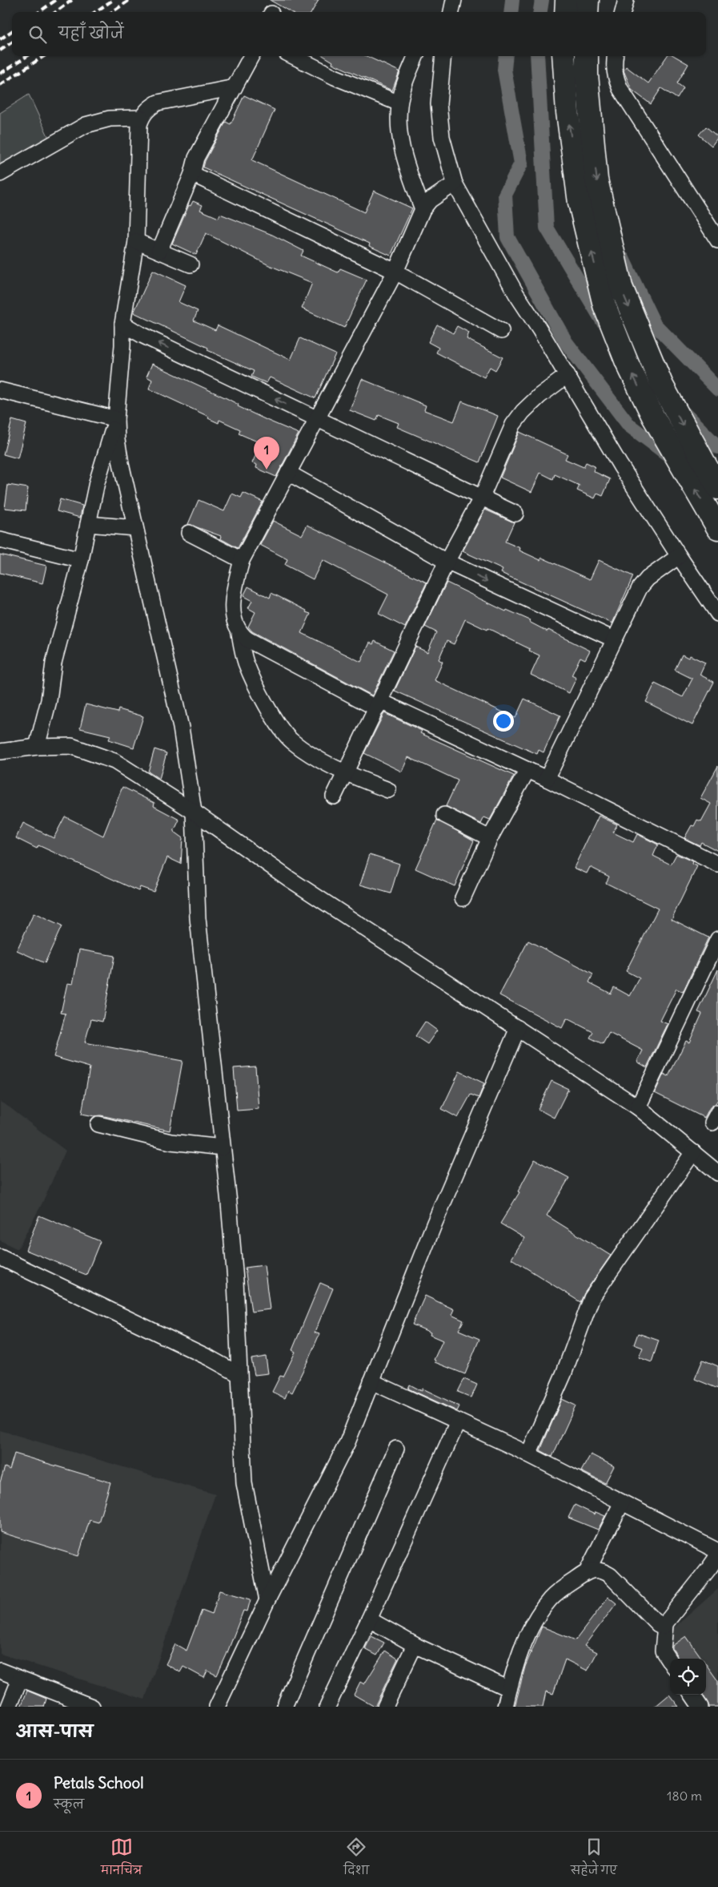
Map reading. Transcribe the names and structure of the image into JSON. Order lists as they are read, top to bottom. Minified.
{"page":{"search":"यहाँ खोजें","pins":"1","heading":"आस-पास","list":[{"mark":"1","name":"Petals School","note":"स्कूल","value":"180 m"}],"nav":["मानचित्र","दिशा","सहेजे गए"]}}
